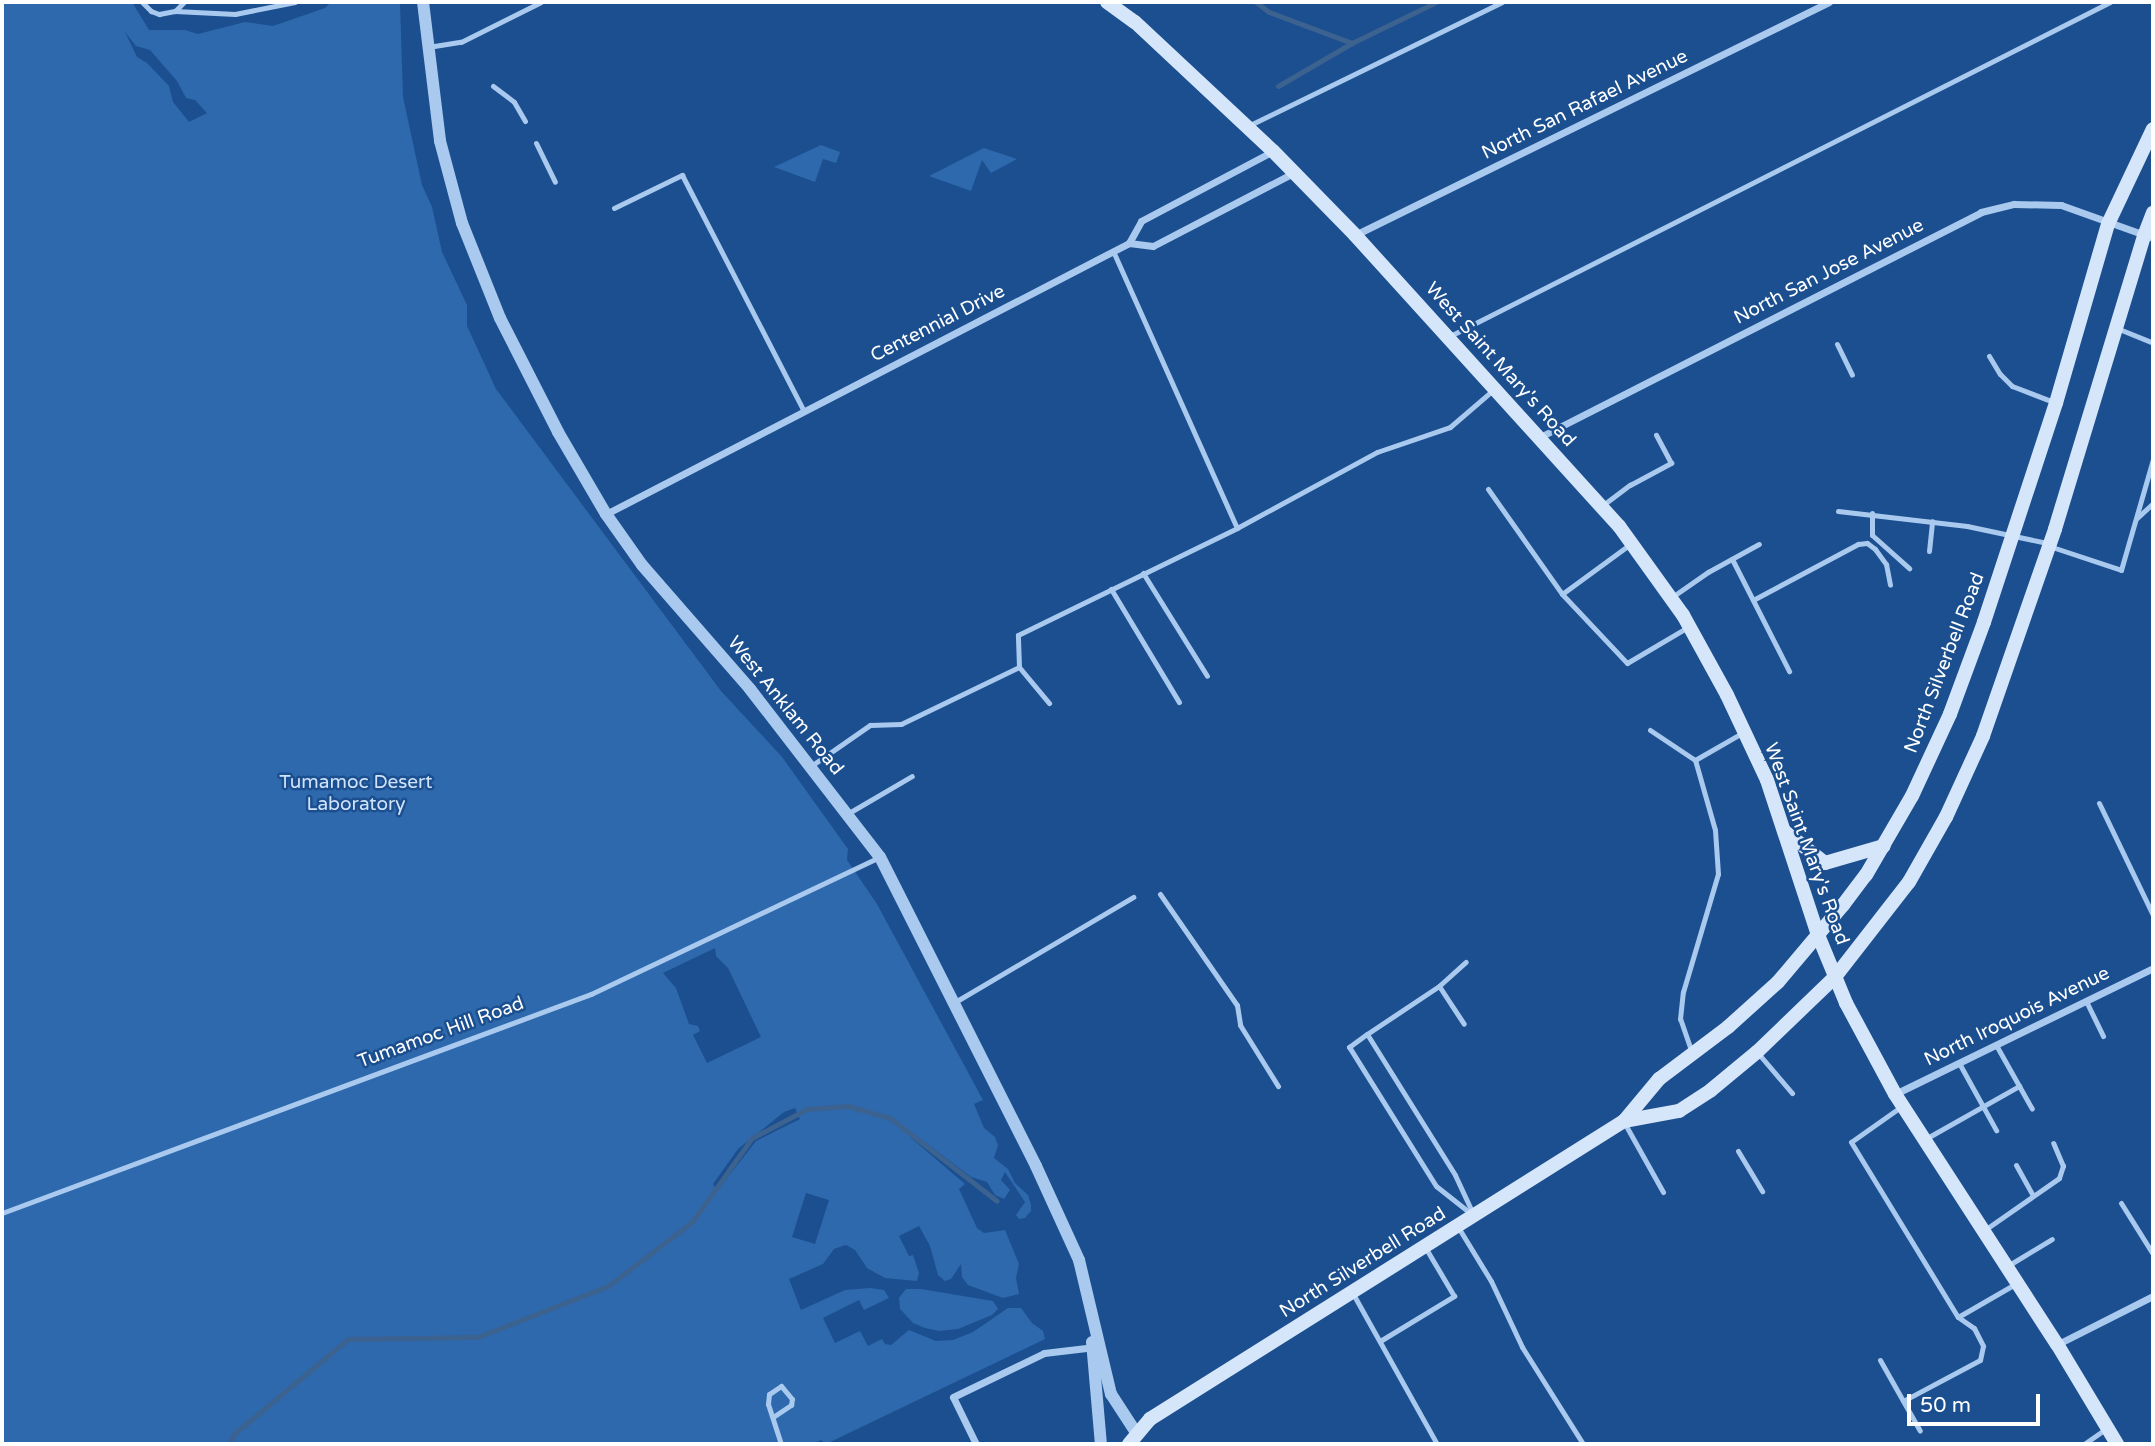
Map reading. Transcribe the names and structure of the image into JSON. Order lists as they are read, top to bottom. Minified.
{"streets":{"main road":["West Saint Mary's Road","North Silverbell Road"],"street":["North San Rafael Avenue","North San Jose Avenue","Centennial Drive","West Anklam Road","North Iroquois Avenue"],"lane":["Tumamoc Hill Road"]},"crossings":[["North San Rafael Avenue","West Saint Mary's Road"],["North San Jose Avenue","West Saint Mary's Road"],["North San Jose Avenue","North Silverbell Road"],["Centennial Drive","West Saint Mary's Road"],["Centennial Drive","West Anklam Road"],["West Saint Mary's Road","North Silverbell Road"],["West Saint Mary's Road","North Iroquois Avenue"],["North Silverbell Road","West Anklam Road"],["West Anklam Road","Tumamoc Hill Road"]],"parks":["Tumamoc Desert Laboratory"],"scale_bar":"50 m"}
